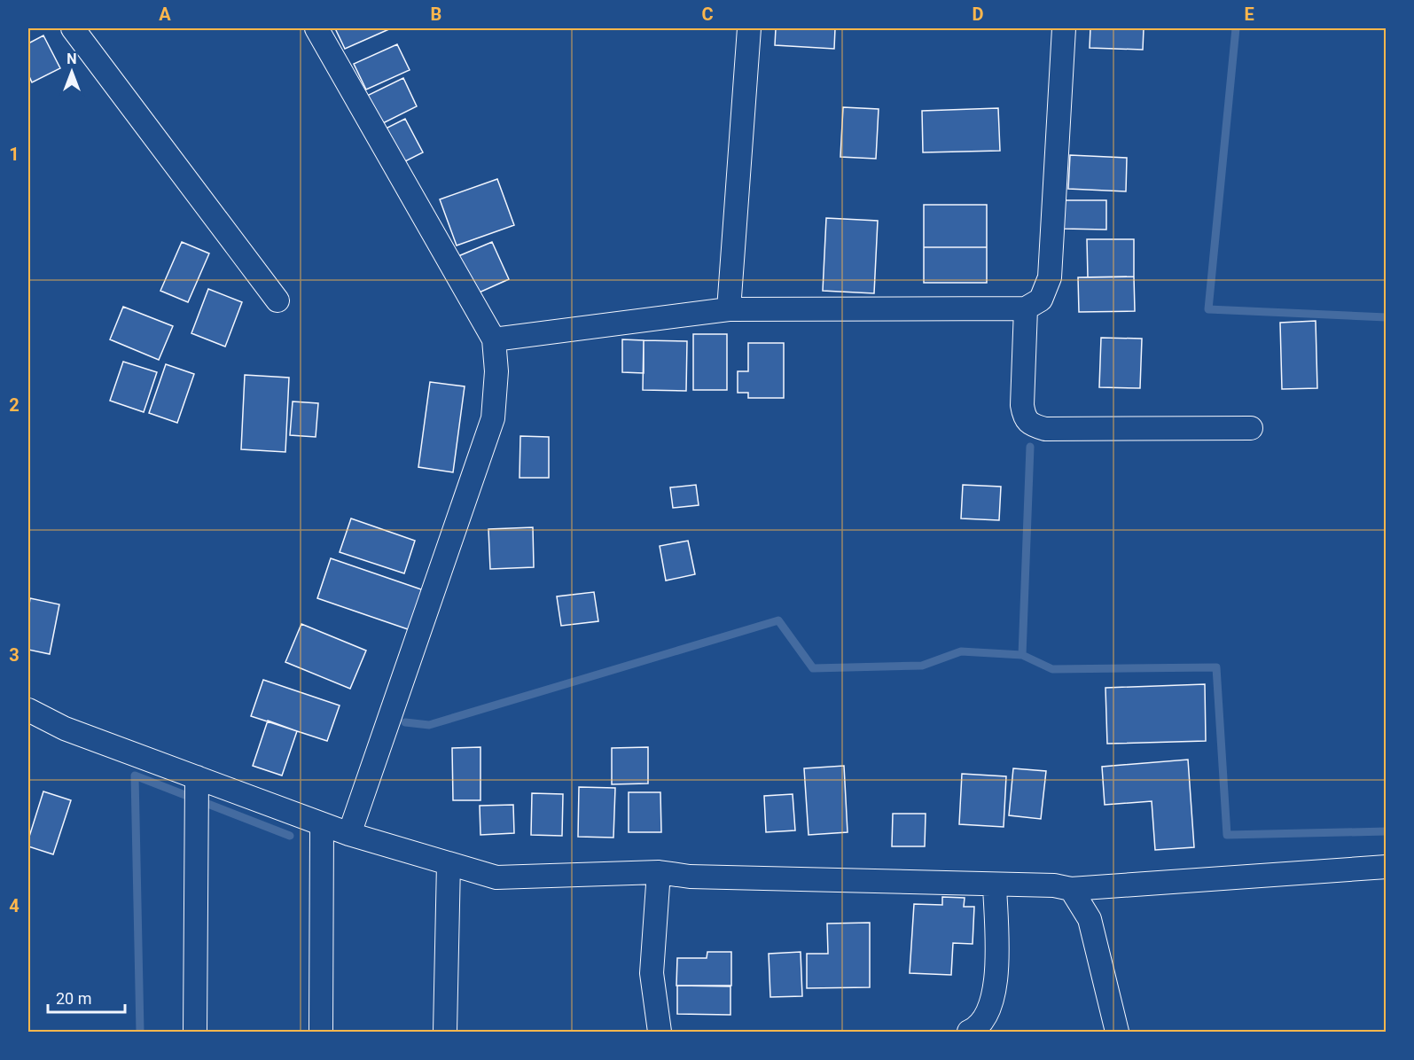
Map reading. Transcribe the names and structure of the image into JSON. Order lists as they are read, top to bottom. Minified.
{"scale_bar":"20 m","north":"top","grid":{"columns":["A","B","C","D","E"],"rows":["1","2","3","4"]}}
